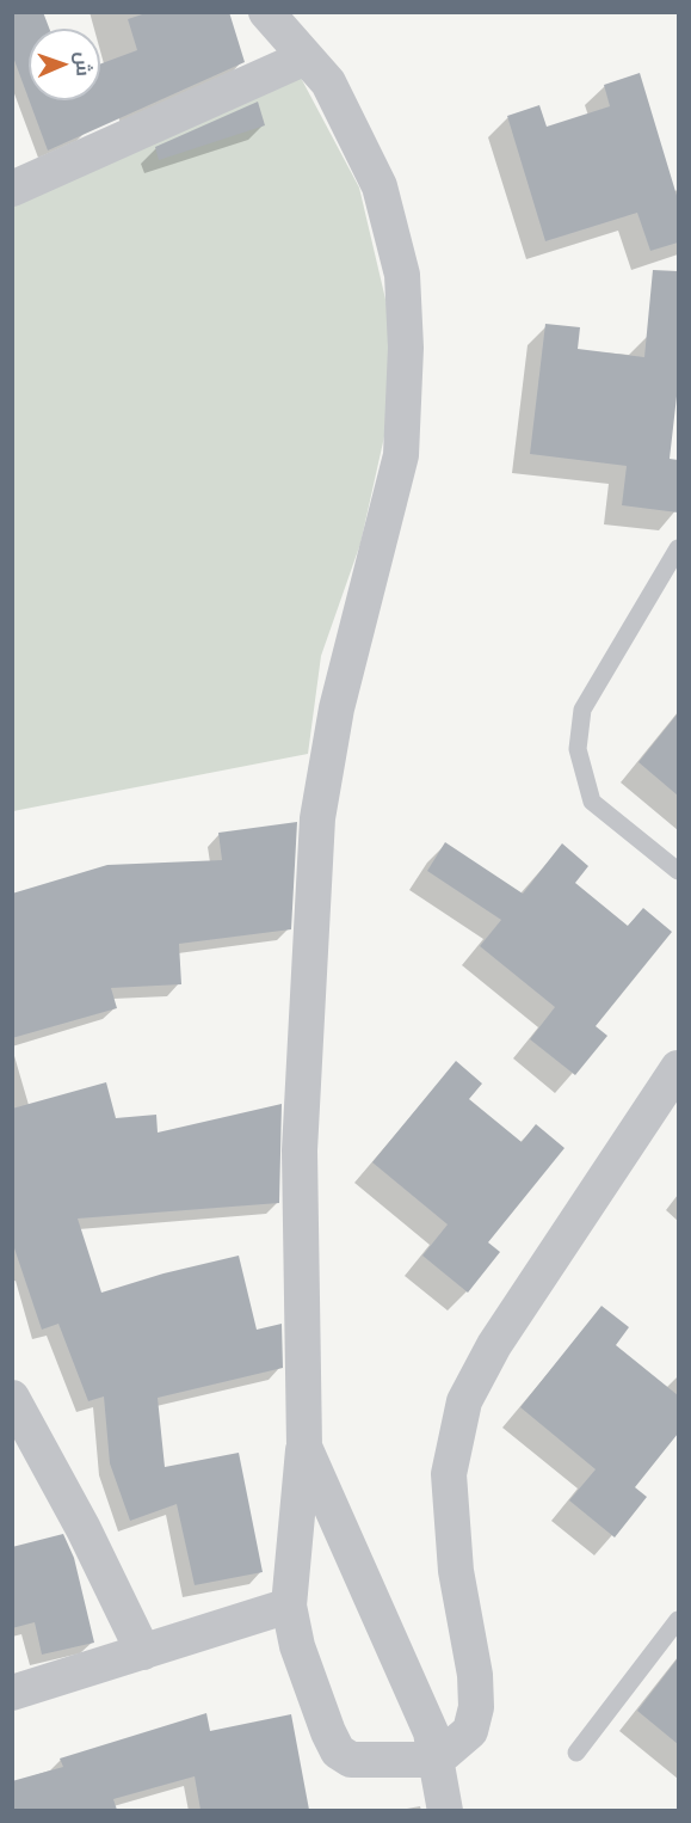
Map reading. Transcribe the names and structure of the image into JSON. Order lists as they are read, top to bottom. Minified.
{"north":"right"}
